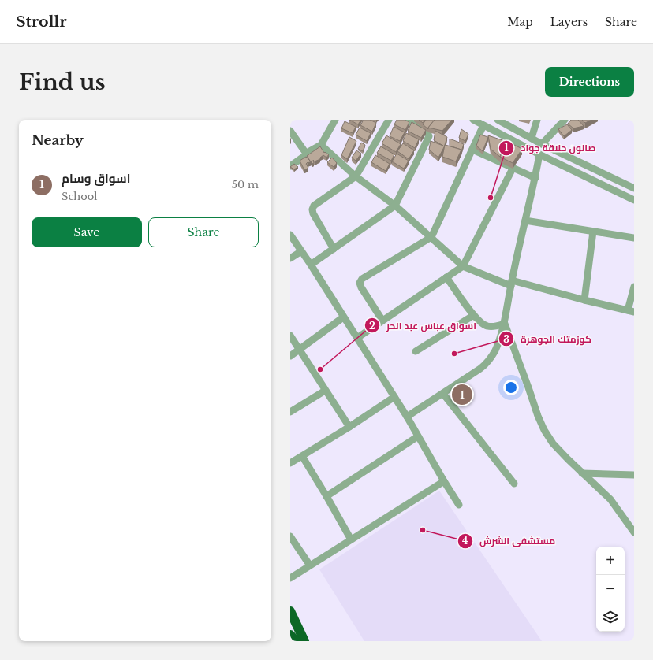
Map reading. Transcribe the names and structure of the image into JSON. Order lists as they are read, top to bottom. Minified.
{"places":["صالون حلاقة جواد","كوزمتك الجوهرة","اسواق عباس عبد الحر","مستشفى الشرش"],"page":{"header":"Strollr","nav":["Map","Layers","Share"],"buttons":["Directions",["Save","Share"]],"title":"Find us","heading":"Nearby","list":[{"mark":"1","name":"اسواق وسام","note":"School","value":"50 m"}],"pins":"1","map_buttons":["+","−"]}}
